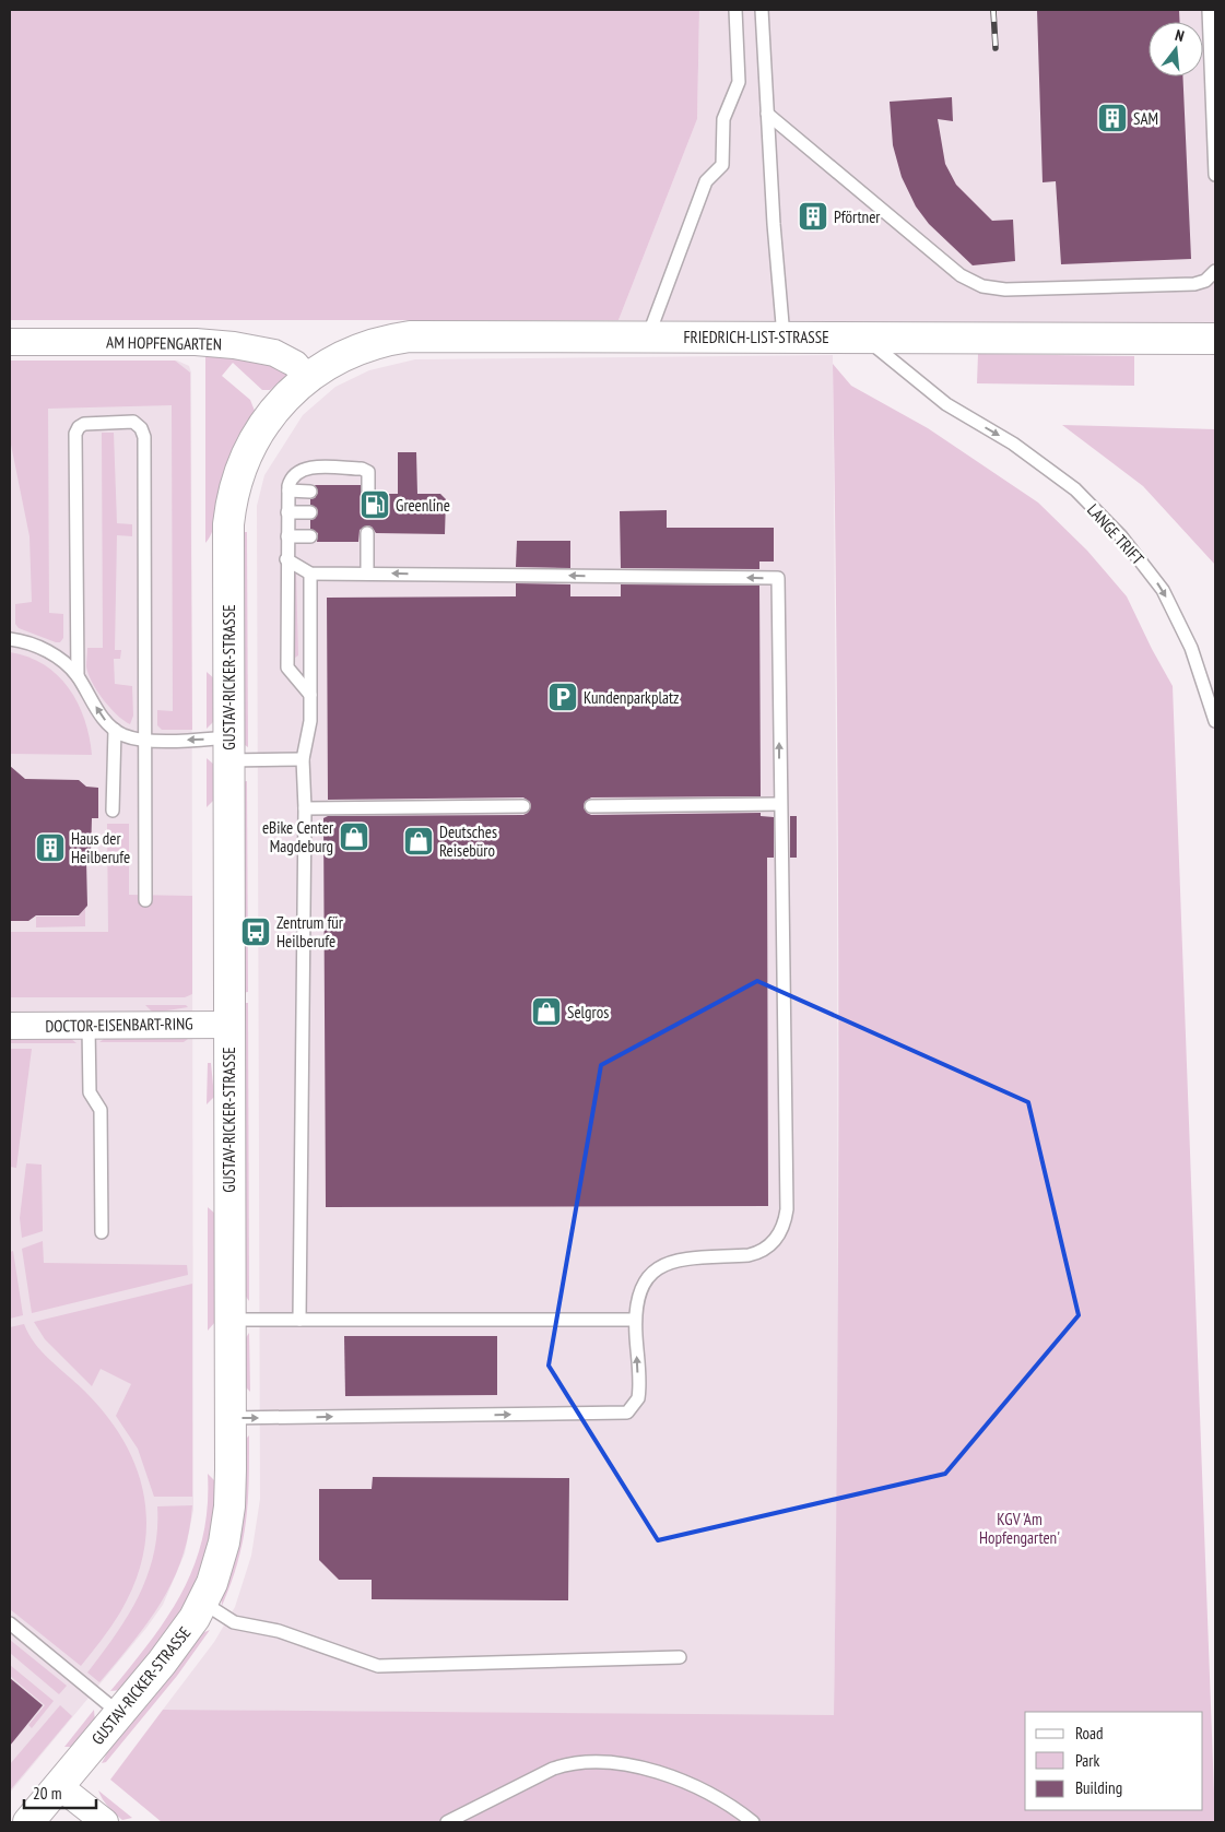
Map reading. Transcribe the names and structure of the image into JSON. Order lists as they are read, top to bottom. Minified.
{"streets":{"street":["FRIEDRICH-LIST-STRASSE","AM HOPFENGARTEN","GUSTAV-RICKER-STRASSE","DOCTOR-EISENBART-RING"],"lane":["LANGE TRIFT"]},"crossings":[["FRIEDRICH-LIST-STRASSE","AM HOPFENGARTEN"],["FRIEDRICH-LIST-STRASSE","LANGE TRIFT"],["FRIEDRICH-LIST-STRASSE","GUSTAV-RICKER-STRASSE"],["AM HOPFENGARTEN","GUSTAV-RICKER-STRASSE"],["GUSTAV-RICKER-STRASSE","DOCTOR-EISENBART-RING"]],"one_way":["LANGE TRIFT"],"parks":["KGV 'Am Hopfengarten'"],"places":{"building":["SAM","Pförtner","Haus der Heilberufe"],"fuel station":["Greenline"],"parking":["Kundenparkplatz"],"shop":["eBike Center Magdeburg","Deutsches Reisebüro","Selgros"],"bus stop":["Zentrum für Heilberufe"]},"legend":["Road","Park","Building"],"scale_bar":"20 m","north":"top"}
